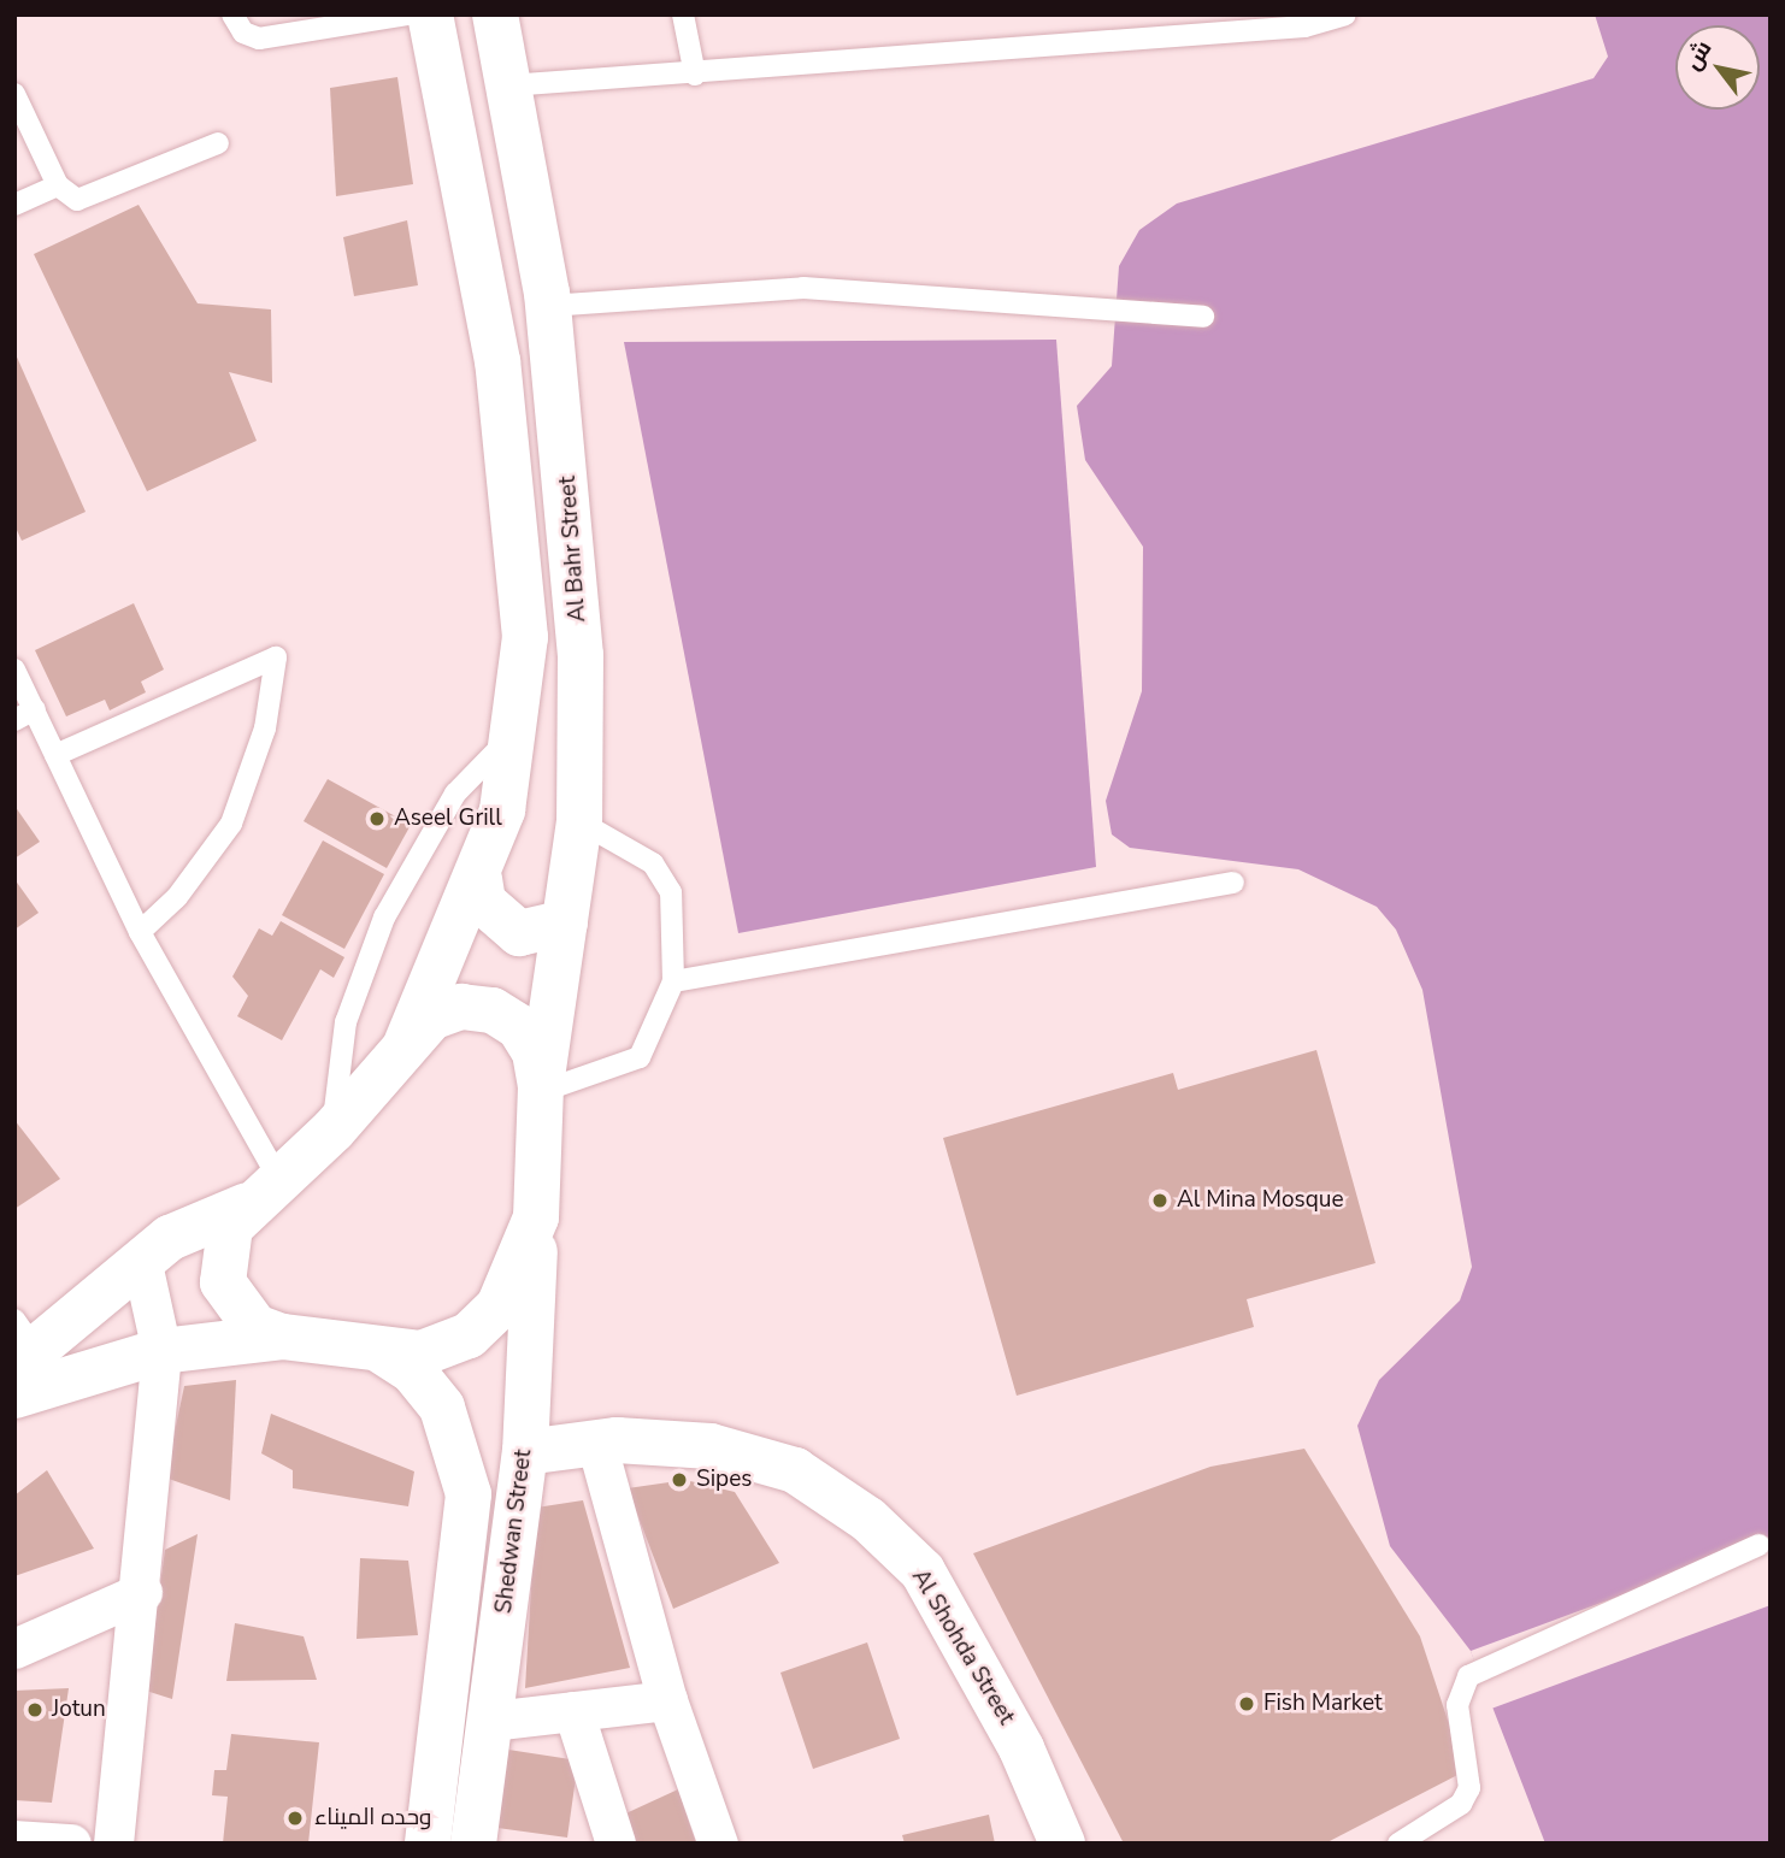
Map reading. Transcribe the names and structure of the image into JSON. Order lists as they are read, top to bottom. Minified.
{"streets":{"main road":["Al Bahr Street","Shedwan Street","Al Shohda Street"]},"crossings":[["Al Bahr Street","Shedwan Street"],["Shedwan Street","Al Shohda Street"]],"places":["Aseel Grill","Al Mina Mosque","Sipes","Fish Market","Jotun","وحده الميناء"],"north":"top left"}
